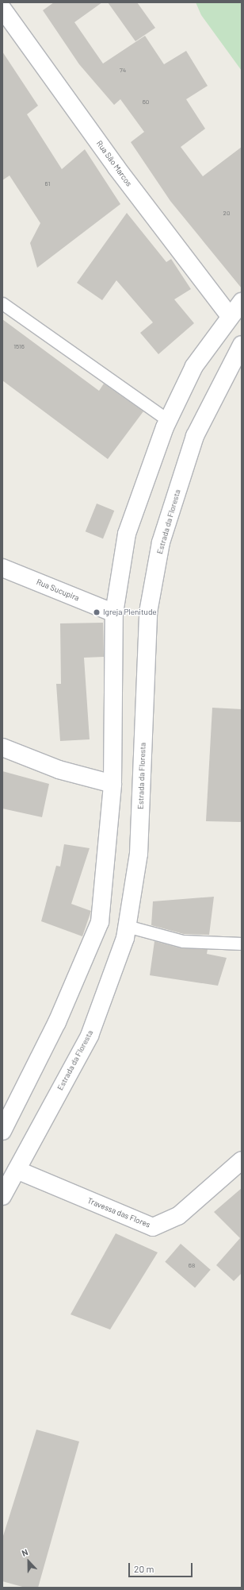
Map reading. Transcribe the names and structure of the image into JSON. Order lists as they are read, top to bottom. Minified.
{"streets":{"main road":["Rua São Marcos","Estrada da Floresta","Rua Sucupira","Travessa das Flores"]},"crossings":[["Estrada da Floresta","Travessa das Flores"]],"places":["Igreja Plenitude"],"house_numbers":["74","60","61","20","1516","68"],"scale_bar":"20 m","north":"top"}
